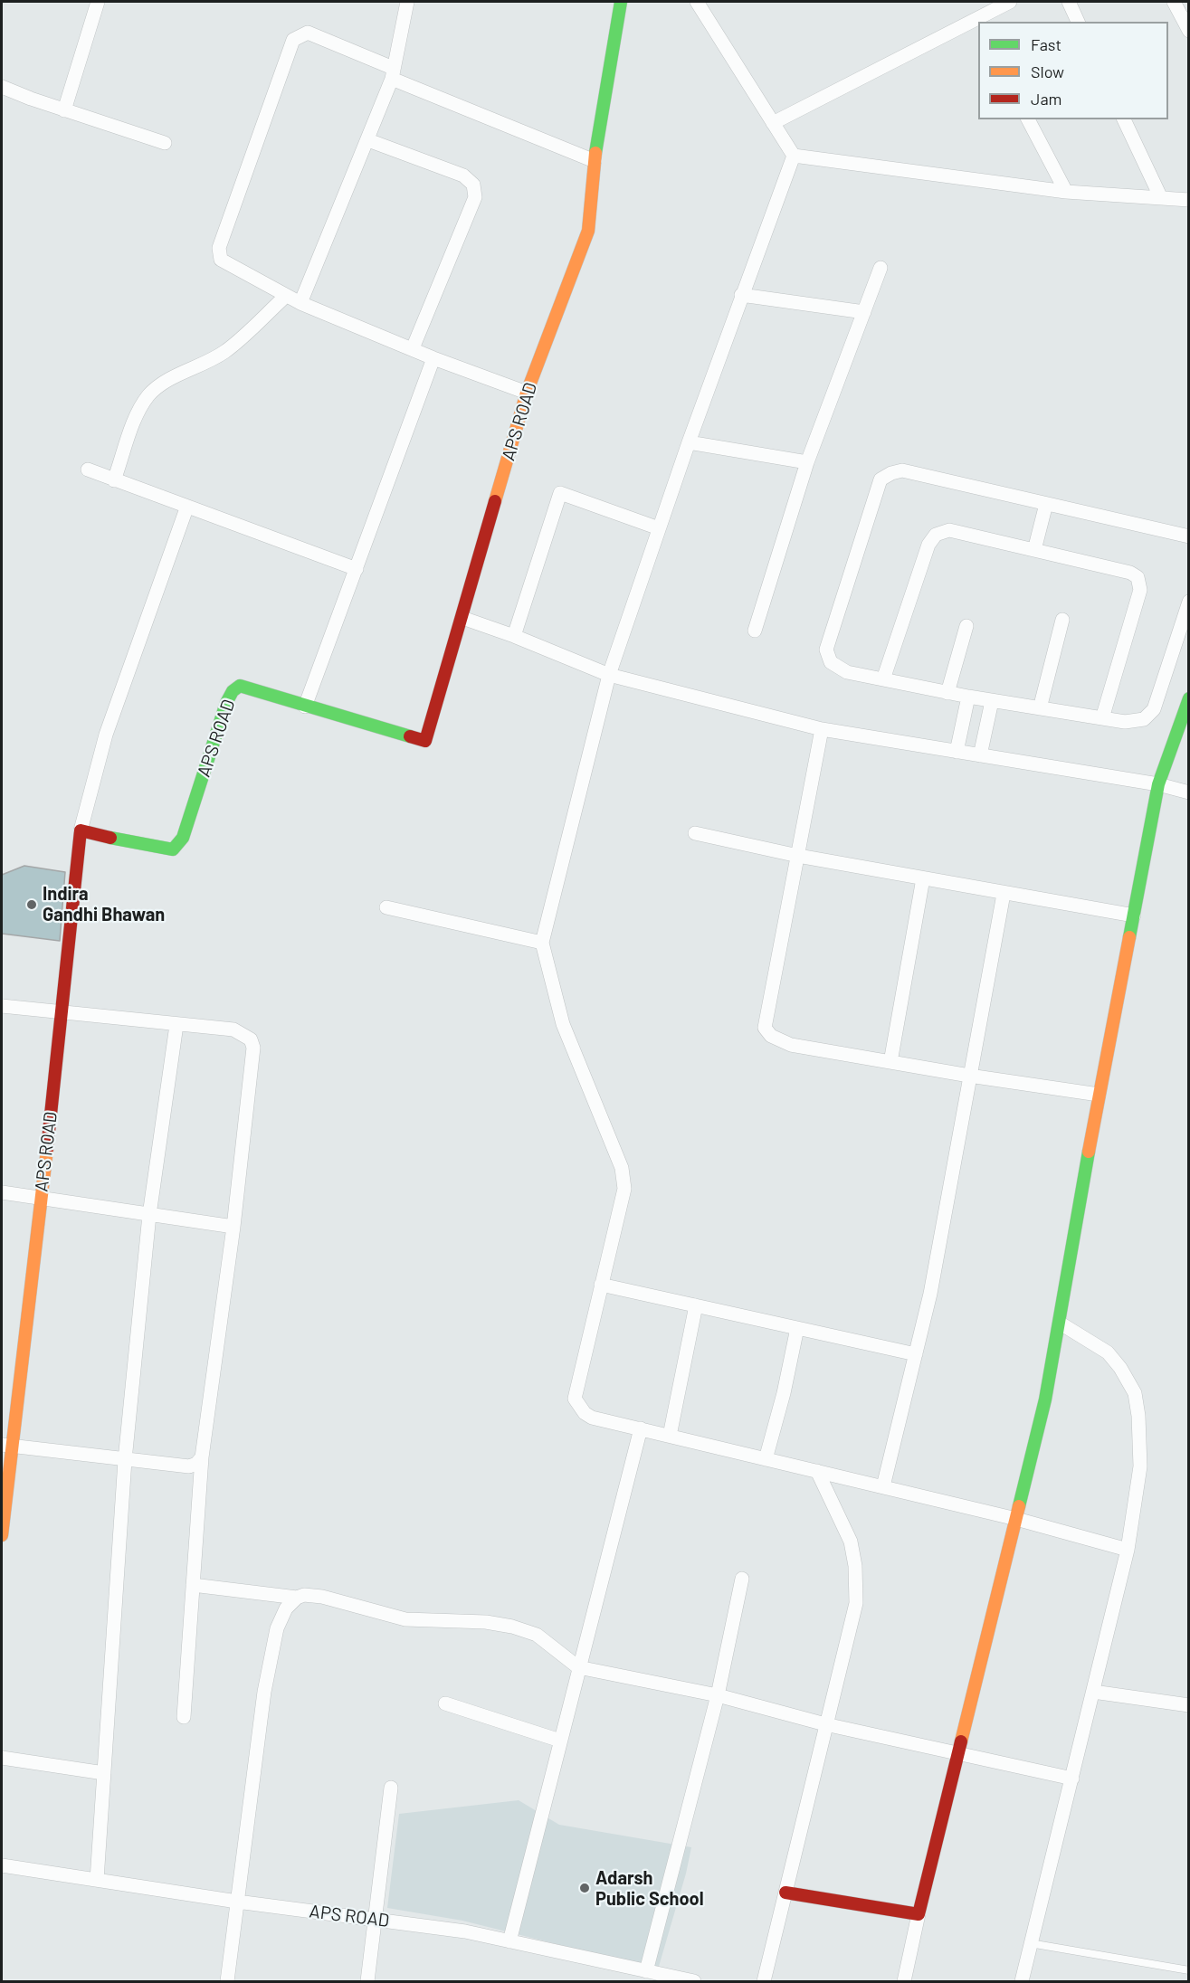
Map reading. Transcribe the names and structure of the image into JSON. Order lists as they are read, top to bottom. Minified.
{"streets":{"street":["APS ROAD"]},"places":["Indira Gandhi Bhawan","Adarsh Public School"],"legend":["Fast","Slow","Jam"]}
